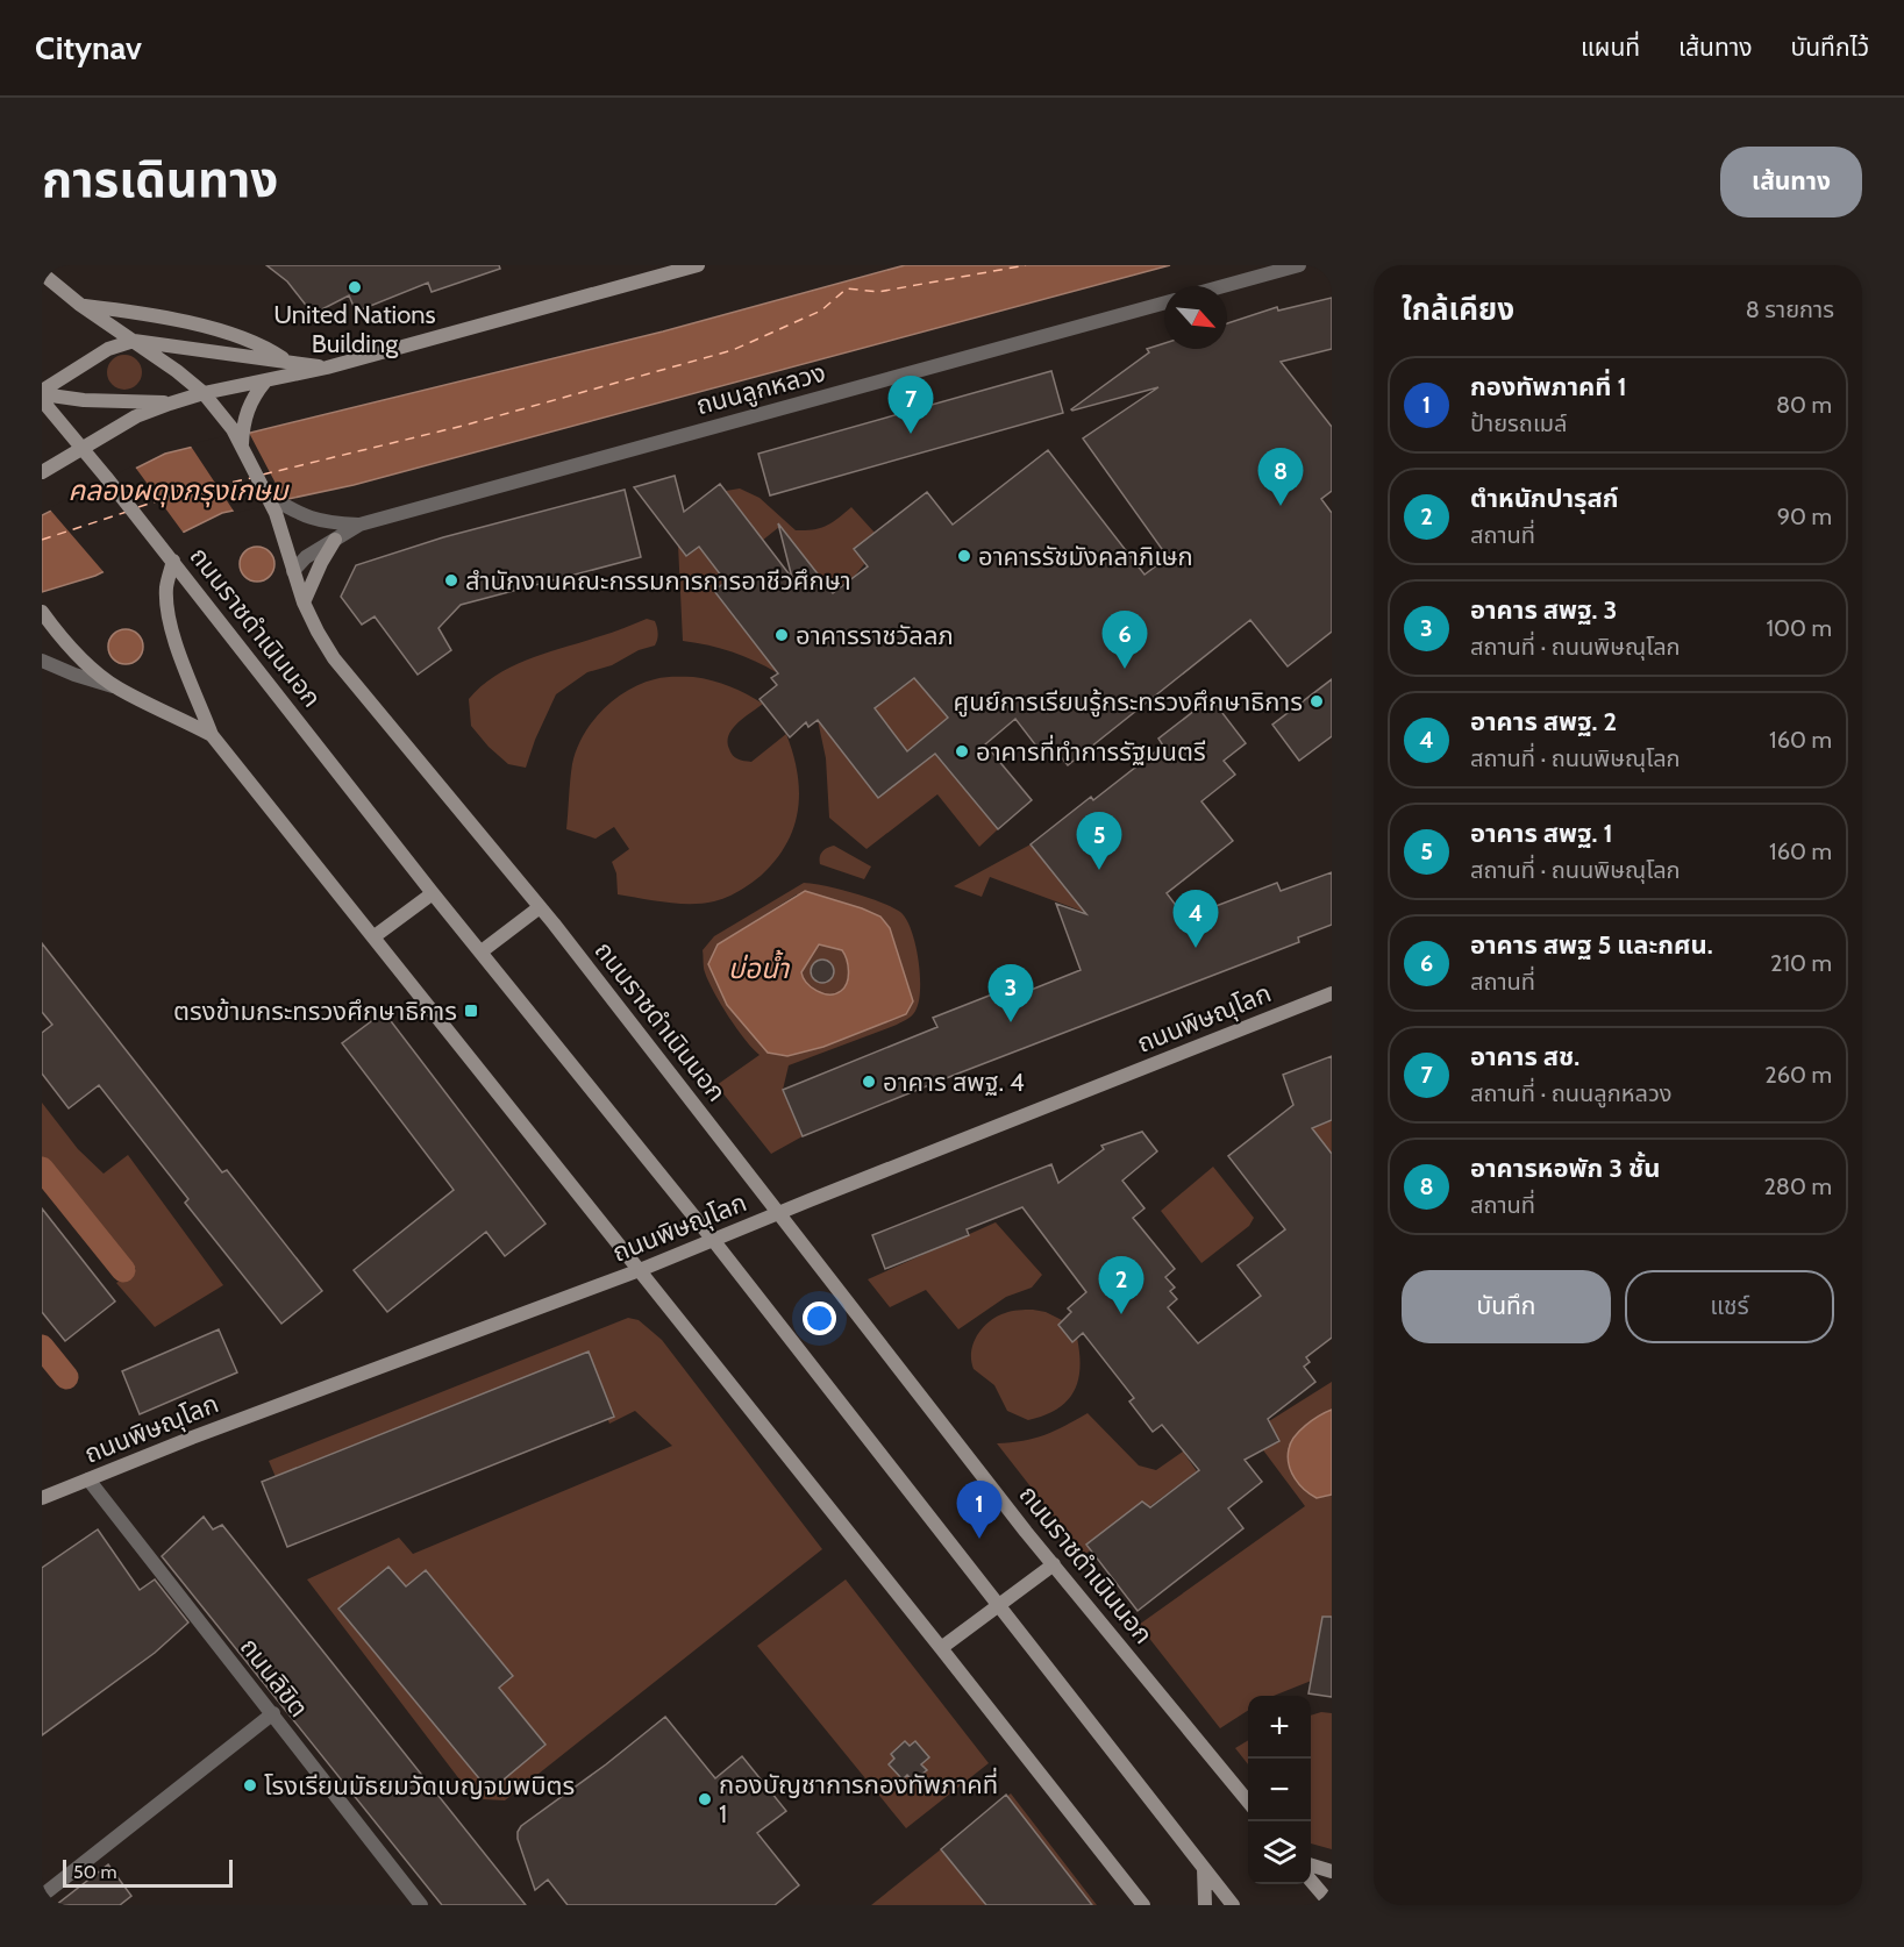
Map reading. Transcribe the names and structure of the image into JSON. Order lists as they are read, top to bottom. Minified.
{"streets":{"main road":["ถนนราชดำเนินนอก","ถนนพิษณุโลก"],"street":["ถนนลูกหลวง","ถนนลิขิต"]},"crossings":[["ถนนลูกหลวง","ถนนราชดำเนินนอก"],["ถนนราชดำเนินนอก","ถนนพิษณุโลก"],["ถนนพิษณุโลก","ถนนลิขิต"]],"water":["คลองผดุงกรุงเกษม","บ่อน้ำ"],"places":{"other":["United Nations Building","อาคารรัชมังคลาภิเษก","สำนักงานคณะกรรมการการอาชีวศึกษา","อาคารราชวัลลภ","ศูนย์การเรียนรู้กระทรวงศึกษาธิการ","อาคารที่ทำการรัฐมนตรี","อาคาร สพฐ. 4","โรงเรียนมัธยมวัดเบญจมพบิตร","กองบัญชาการกองทัพภาคที่ 1"],"transit":["ตรงข้ามกระทรวงศึกษาธิการ"]},"scale_bar":"50 m","north":"bottom right","page":{"header":"Citynav","nav":["แผนที่","เส้นทาง","บันทึกไว้"],"title":"การเดินทาง","buttons":["เส้นทาง",["บันทึก","แชร์"]],"heading":["ใกล้เคียง","8 รายการ"],"list":[{"mark":"1","name":"กองทัพภาคที่ 1","note":"ป้ายรถเมล์","value":"80 m"},{"mark":"2","name":"ตำหนักปารุสก์","note":"สถานที่","value":"90 m"},{"mark":"3","name":"อาคาร สพฐ. 3","note":"สถานที่ · ถนนพิษณุโลก","value":"100 m"},{"mark":"4","name":"อาคาร สพฐ. 2","note":"สถานที่ · ถนนพิษณุโลก","value":"160 m"},{"mark":"5","name":"อาคาร สพฐ. 1","note":"สถานที่ · ถนนพิษณุโลก","value":"160 m"},{"mark":"6","name":"อาคาร สพฐ 5 และกศน.","note":"สถานที่","value":"210 m"},{"mark":"7","name":"อาคาร สช.","note":"สถานที่ · ถนนลูกหลวง","value":"260 m"},{"mark":"8","name":"อาคารหอพัก 3 ชั้น","note":"สถานที่","value":"280 m"}],"pins":["7","8","6","5","4","3","2","1"],"map_buttons":["+","−"],"scale":"50 m"}}
